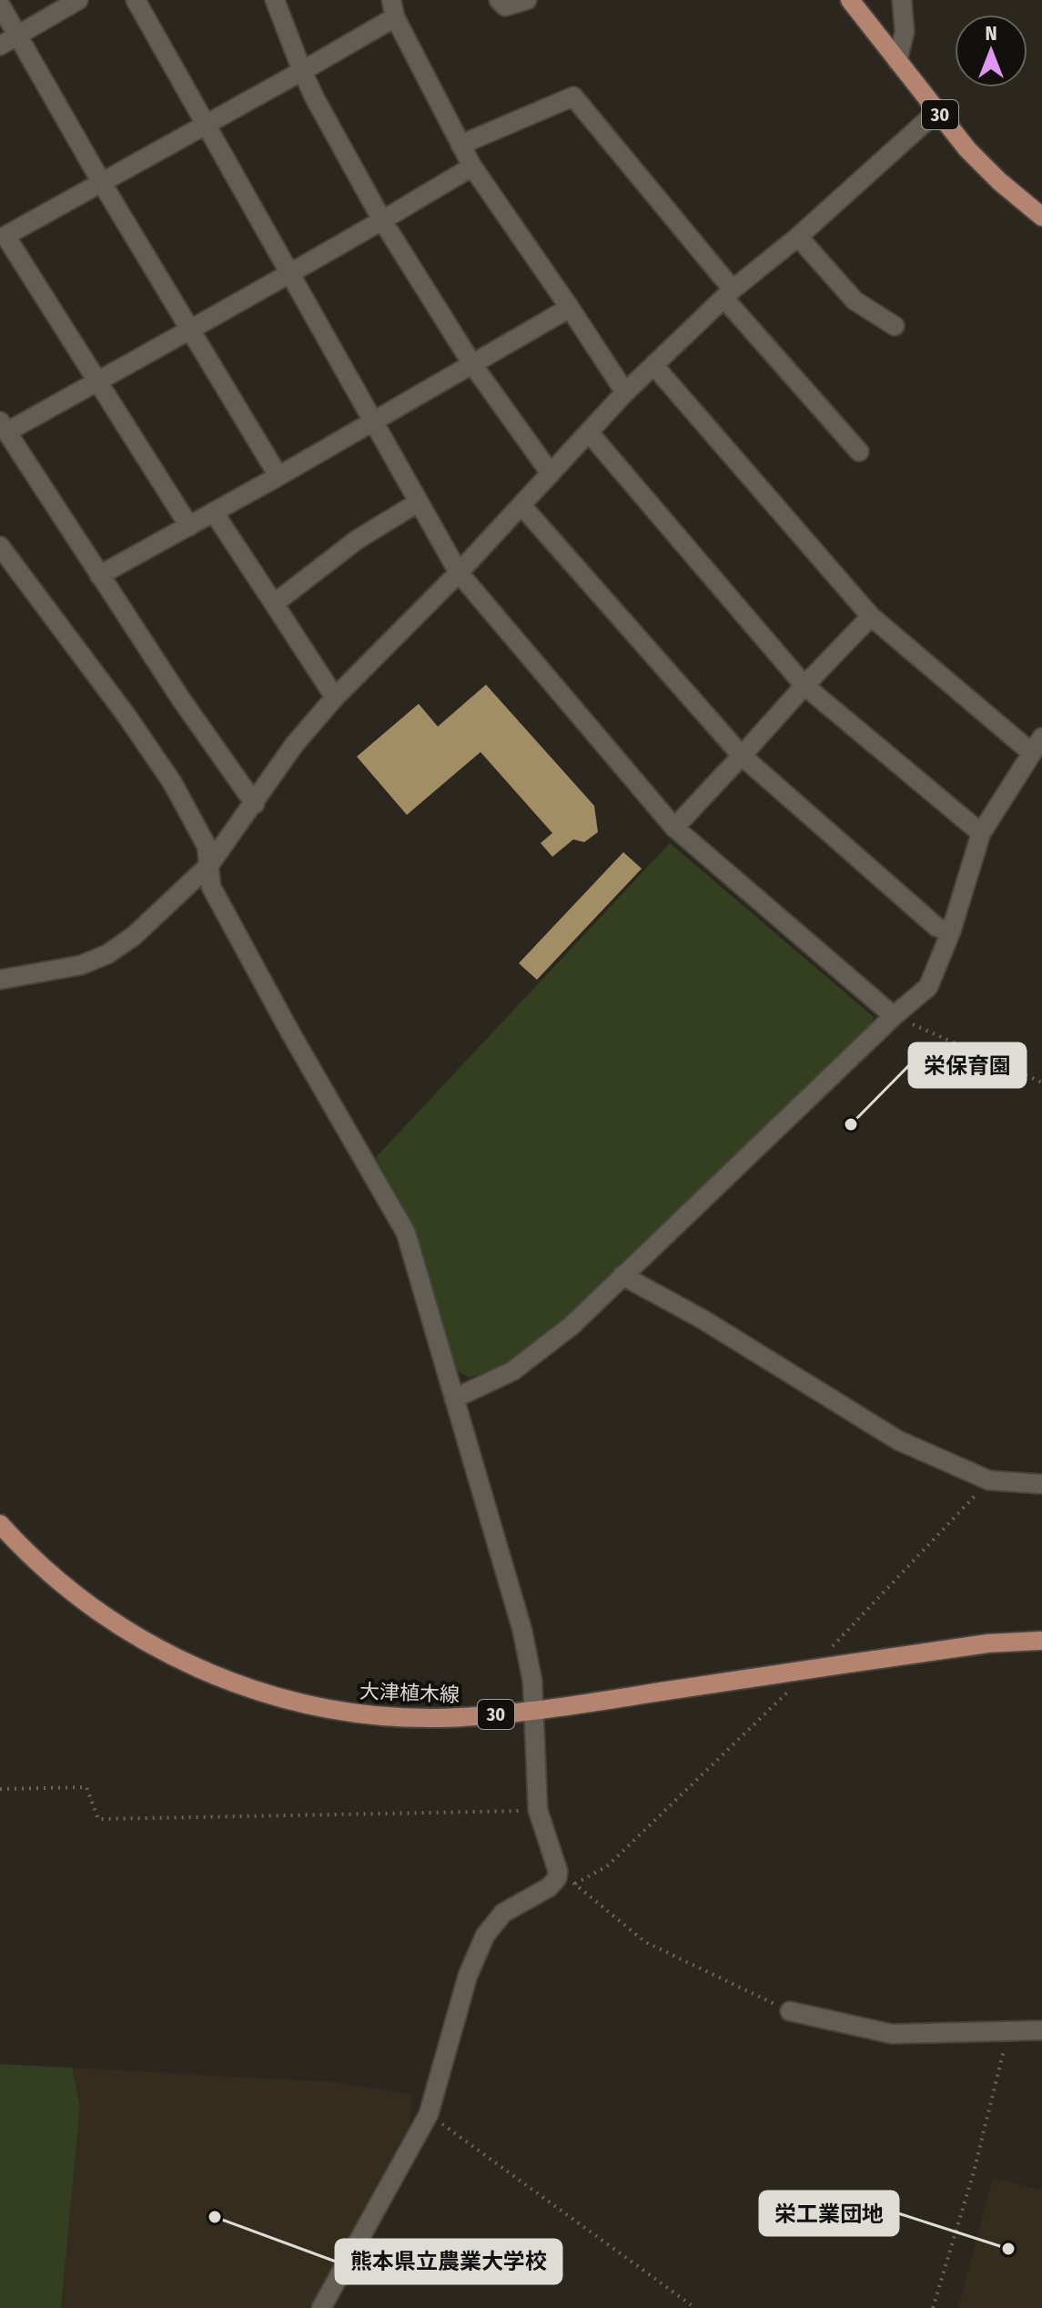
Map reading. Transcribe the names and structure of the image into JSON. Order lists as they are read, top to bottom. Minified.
{"streets":{"main road":["30","大津植木線"]},"places":["栄保育園","熊本県立農業大学校","栄工業団地"],"north":"top"}
